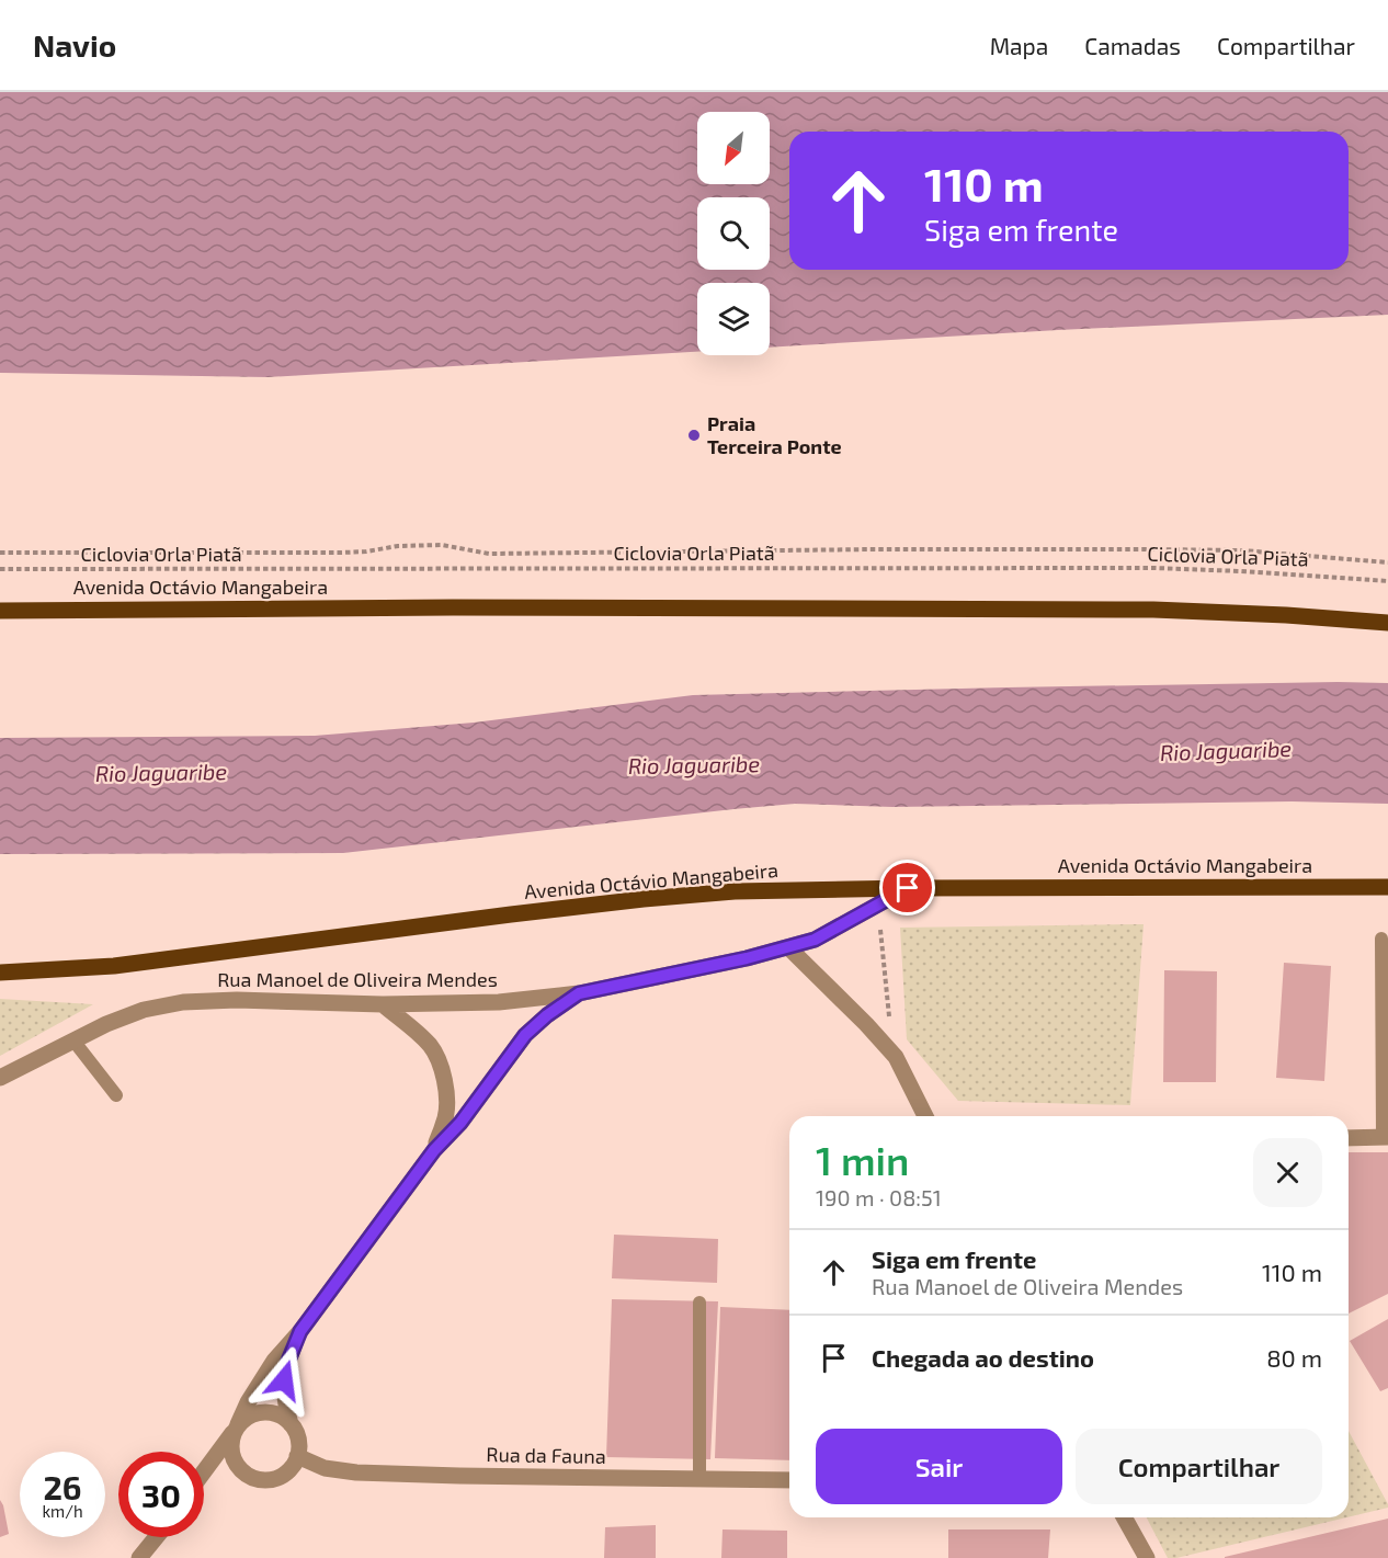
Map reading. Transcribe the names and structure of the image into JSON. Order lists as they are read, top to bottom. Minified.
{"streets":{"main road":["Avenida Octávio Mangabeira"],"street":["Rua Manoel de Oliveira Mendes","Rua da Fauna"],"path":["Ciclovia Orla Piatã"]},"crossings":[["Avenida Octávio Mangabeira","Rua Manoel de Oliveira Mendes"]],"water":["Rio Jaguaribe"],"places":["Praia Terceira Ponte"],"north":"bottom left","page":{"header":"Navio","nav":["Mapa","Camadas","Compartilhar"],"turn":["110 m","Siga em frente"],"heading":["1 min","190 m · 08:51"],"list":[{"name":"Siga em frente","note":"Rua Manoel de Oliveira Mendes","value":"110 m"},{"name":"Chegada ao destino","value":"80 m"}],"buttons":["Sair","Compartilhar"],"speed":"26 km/h","limit":"30"}}
